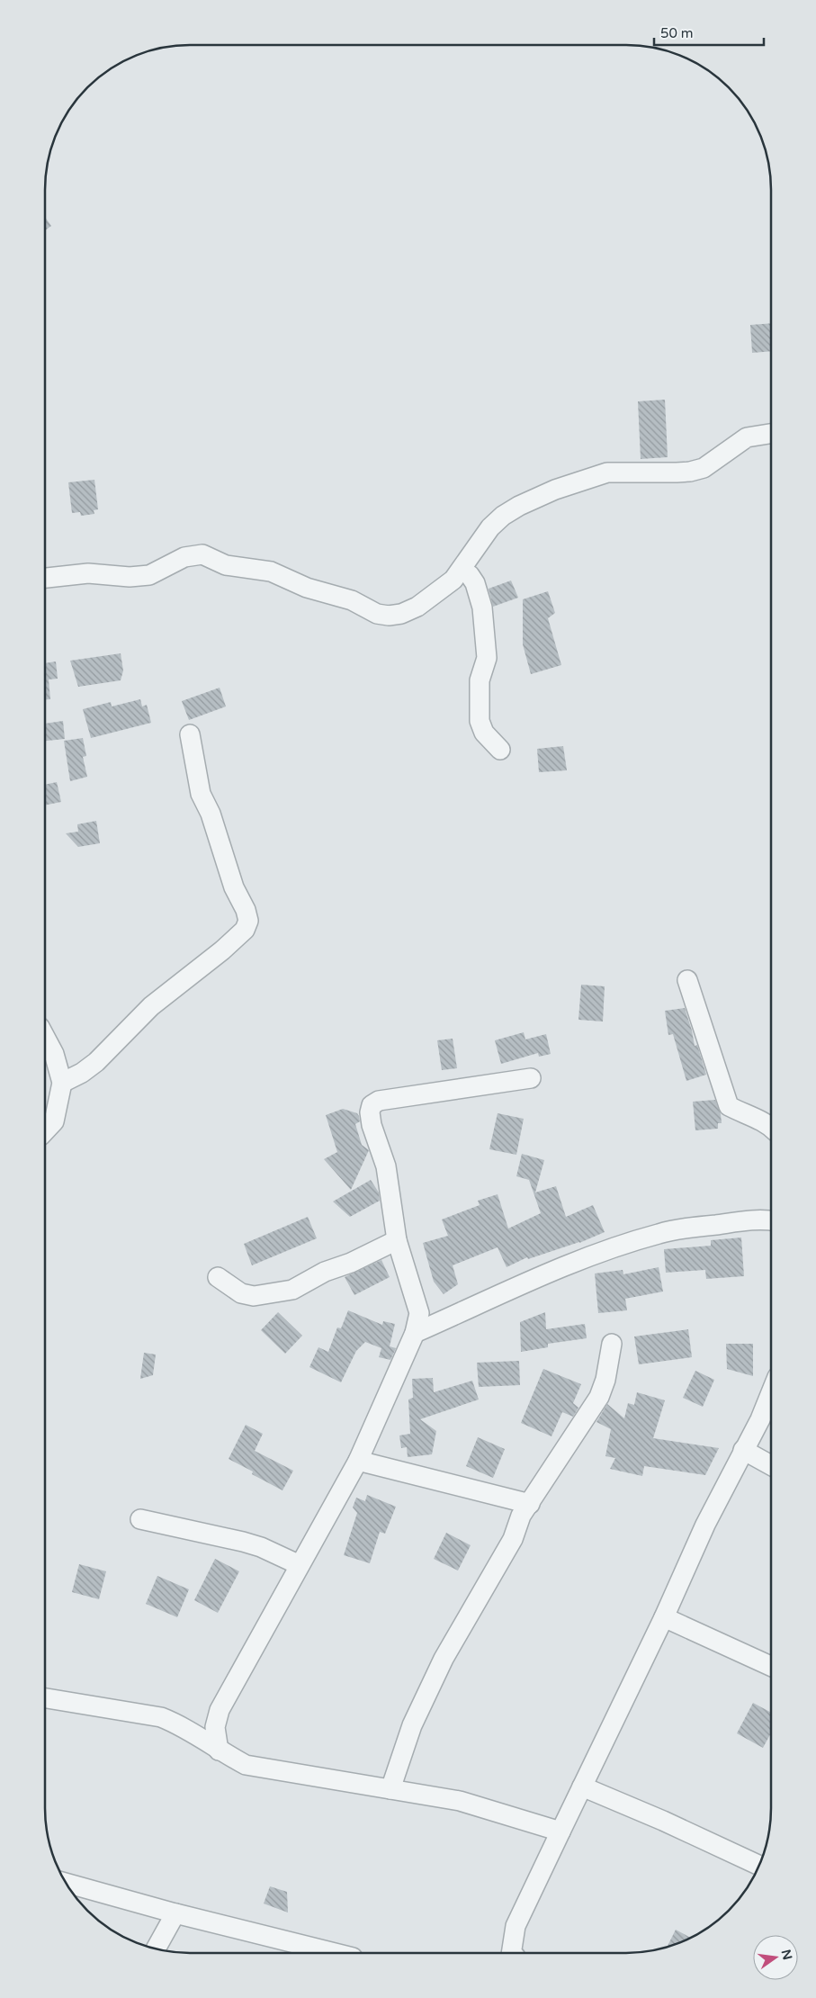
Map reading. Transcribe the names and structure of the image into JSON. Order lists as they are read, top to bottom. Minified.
{"scale_bar":"50 m","north":"right"}
